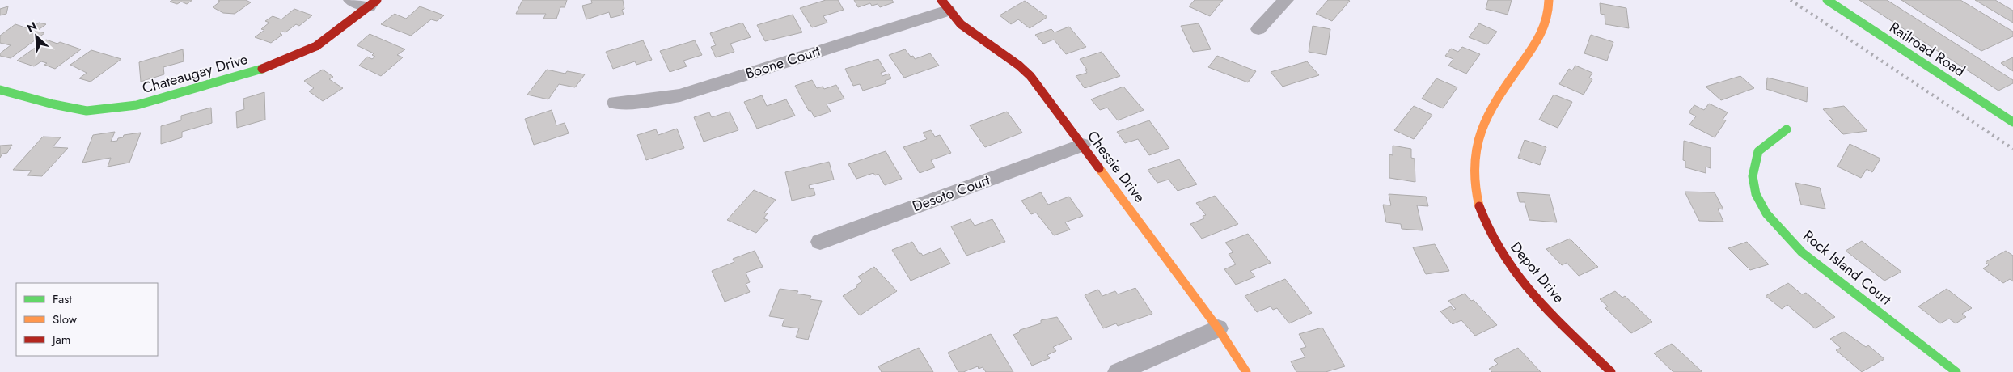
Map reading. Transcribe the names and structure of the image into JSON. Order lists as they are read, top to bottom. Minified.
{"streets":{"street":["Railroad Road","Boone Court","Chateaugay Drive","Chessie Drive","Desoto Court","Rock Island Court","Depot Drive"]},"crossings":[["Boone Court","Chessie Drive"],["Chessie Drive","Desoto Court"]],"legend":["Fast","Slow","Jam"],"north":"top left"}
